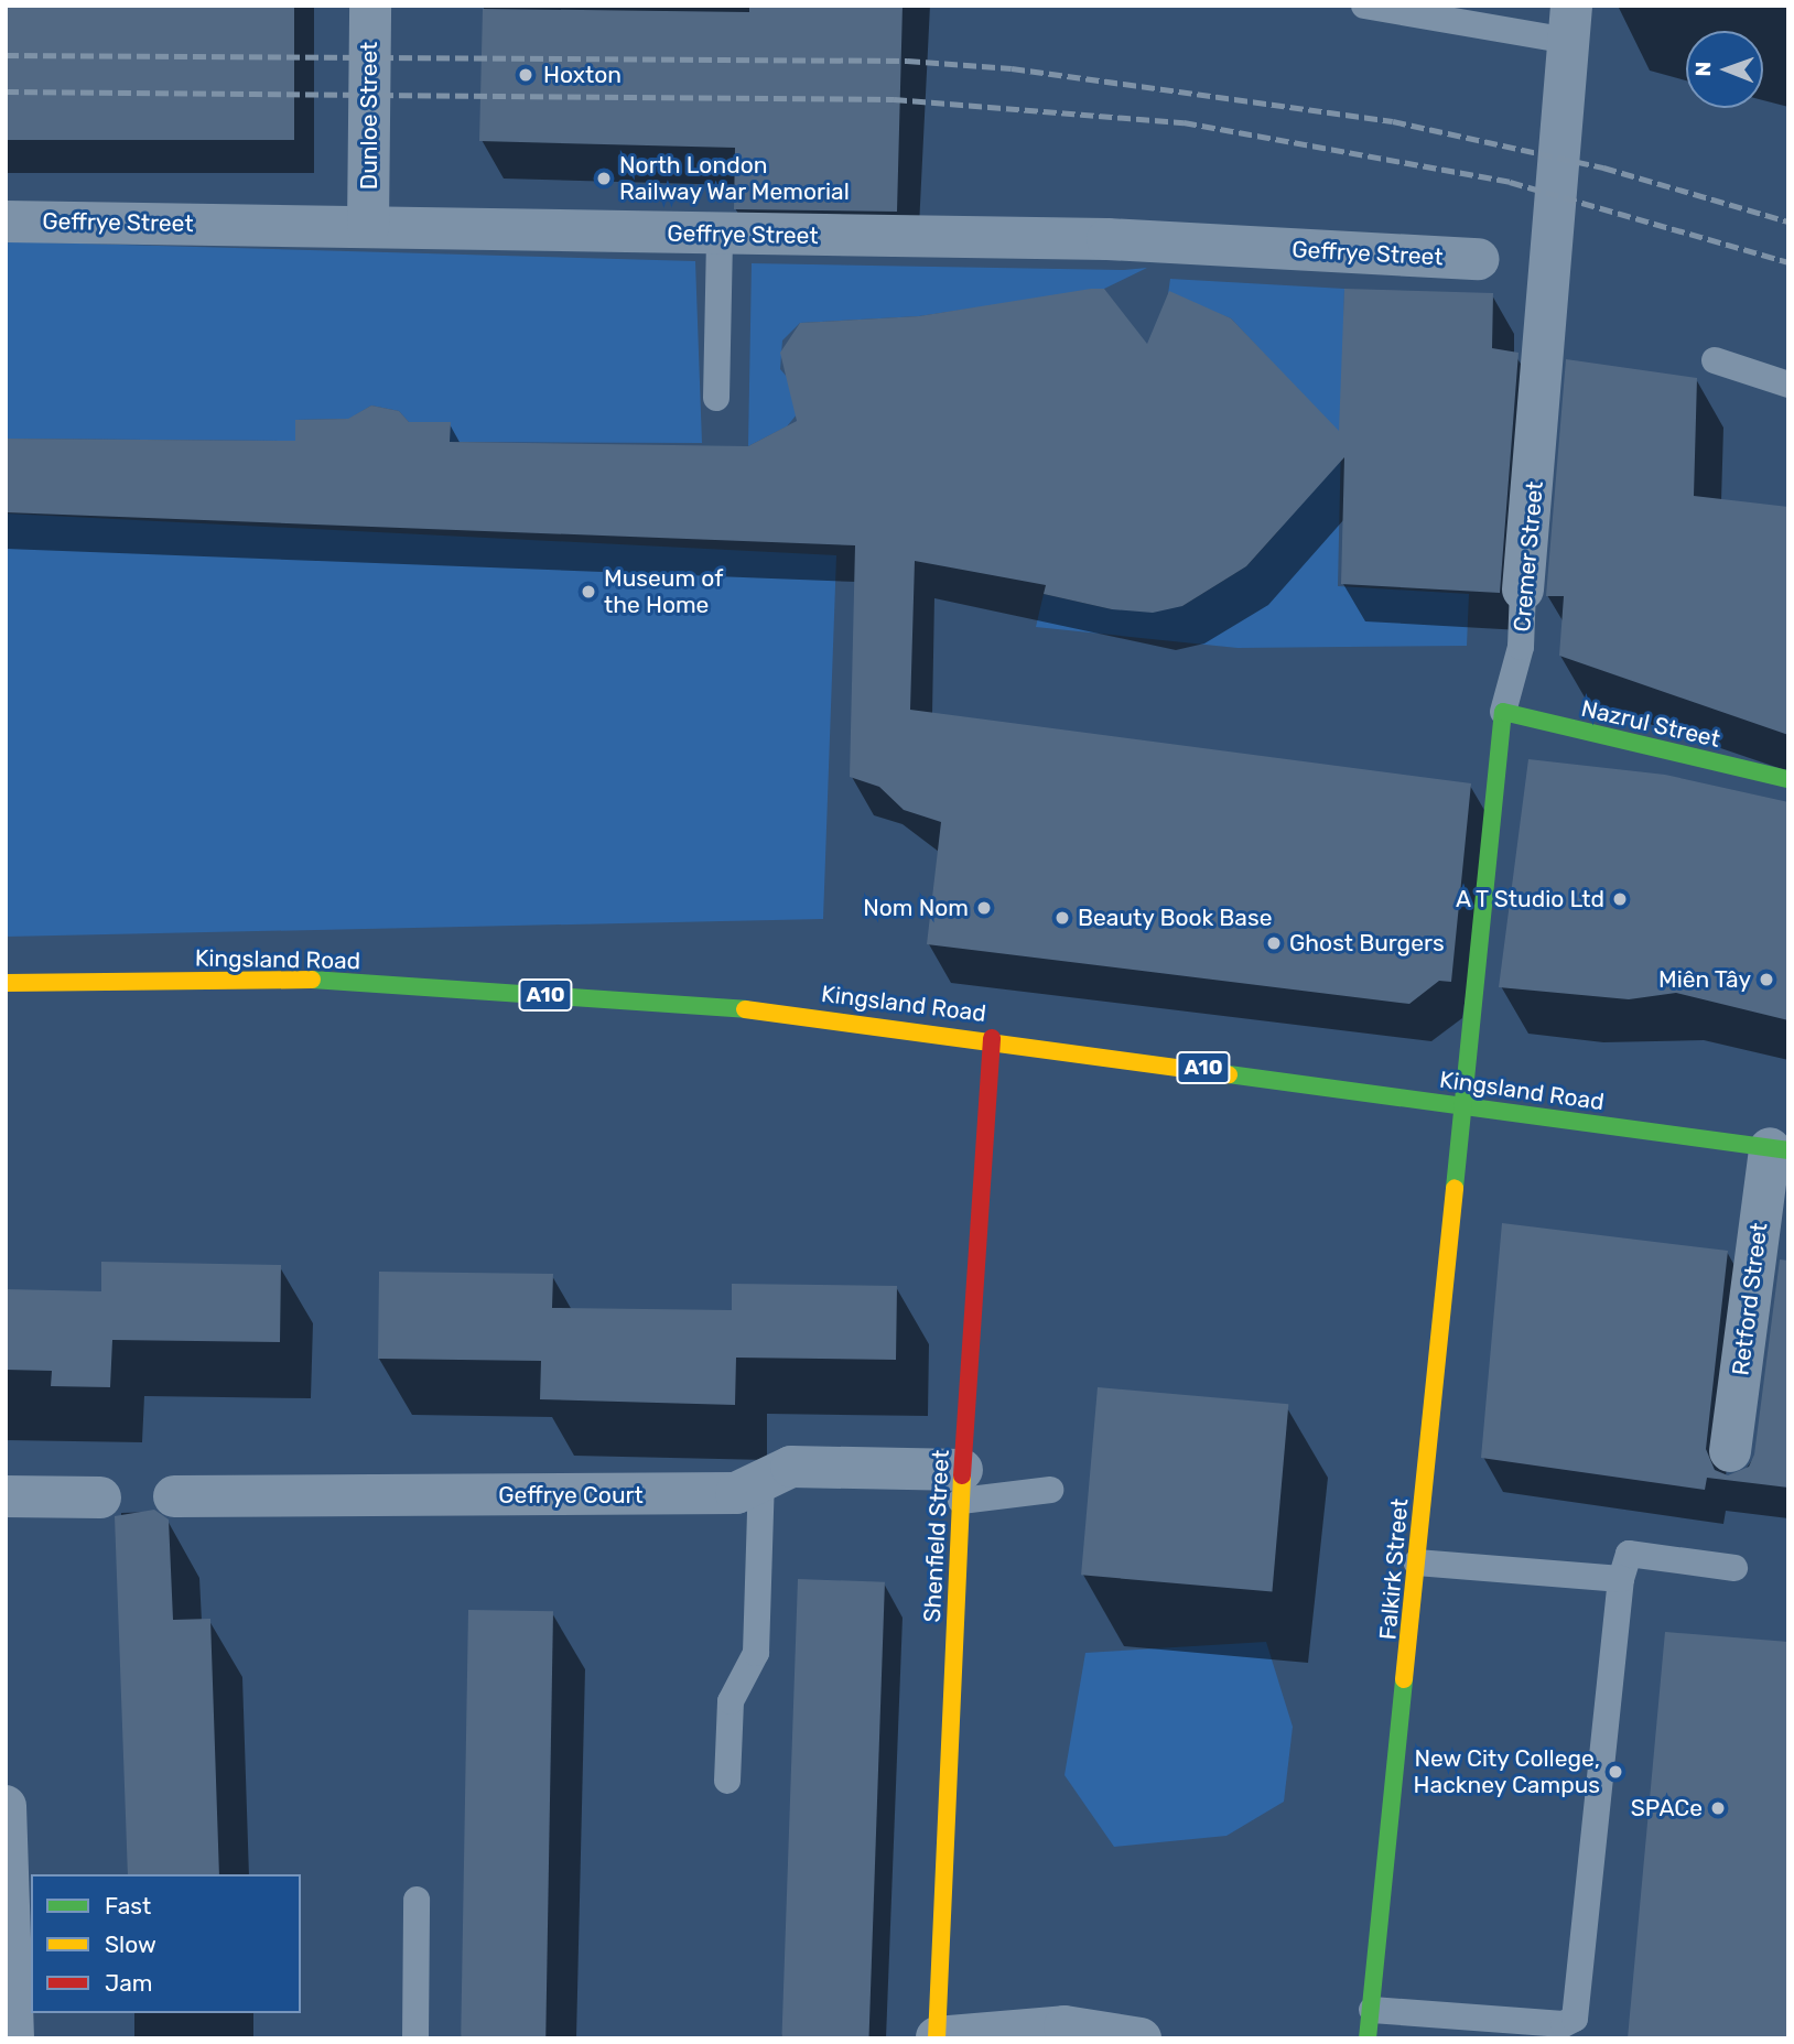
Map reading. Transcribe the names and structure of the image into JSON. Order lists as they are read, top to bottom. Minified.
{"streets":{"main road":["Cremer Street","Nazrul Street","Kingsland Road","A10","Shenfield Street","Falkirk Street"],"street":["Dunloe Street","Geffrye Street","Retford Street","Geffrye Court"]},"crossings":[["Dunloe Street","Geffrye Street"],["Cremer Street","Nazrul Street"],["Cremer Street","Kingsland Road"],["Cremer Street","Falkirk Street"],["Kingsland Road","Retford Street"],["Kingsland Road","Shenfield Street"],["Kingsland Road","Falkirk Street"],["Geffrye Court","Shenfield Street"]],"places":["Hoxton","North London Railway War Memorial","Museum of the Home","A T Studio Ltd","Nom Nom","Beauty Book Base","Ghost Burgers","Miên Tây","New City College, Hackney Campus","SPACe"],"legend":["Fast","Slow","Jam"],"north":"left"}
